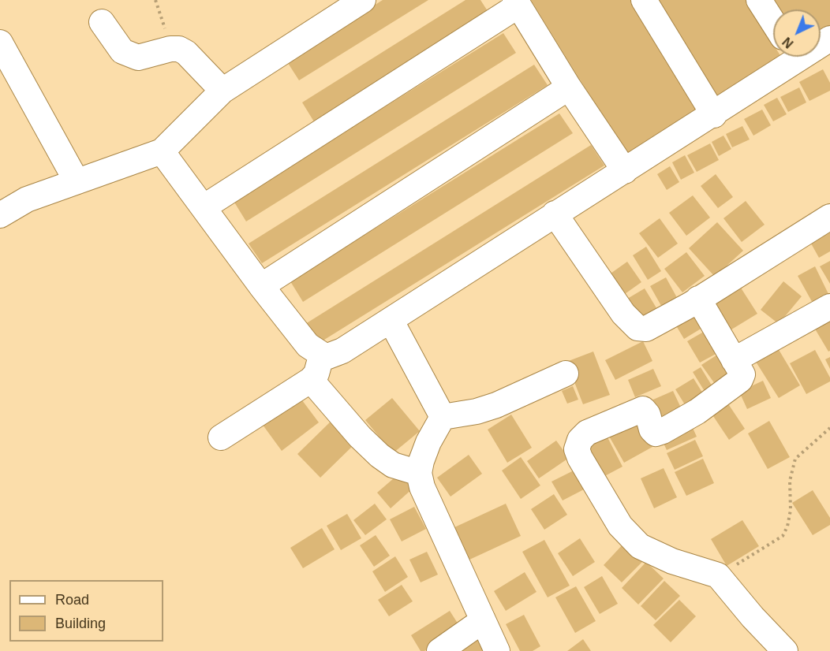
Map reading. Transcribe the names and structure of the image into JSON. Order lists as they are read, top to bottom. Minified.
{"legend":["Road","Building"],"north":"bottom left"}
